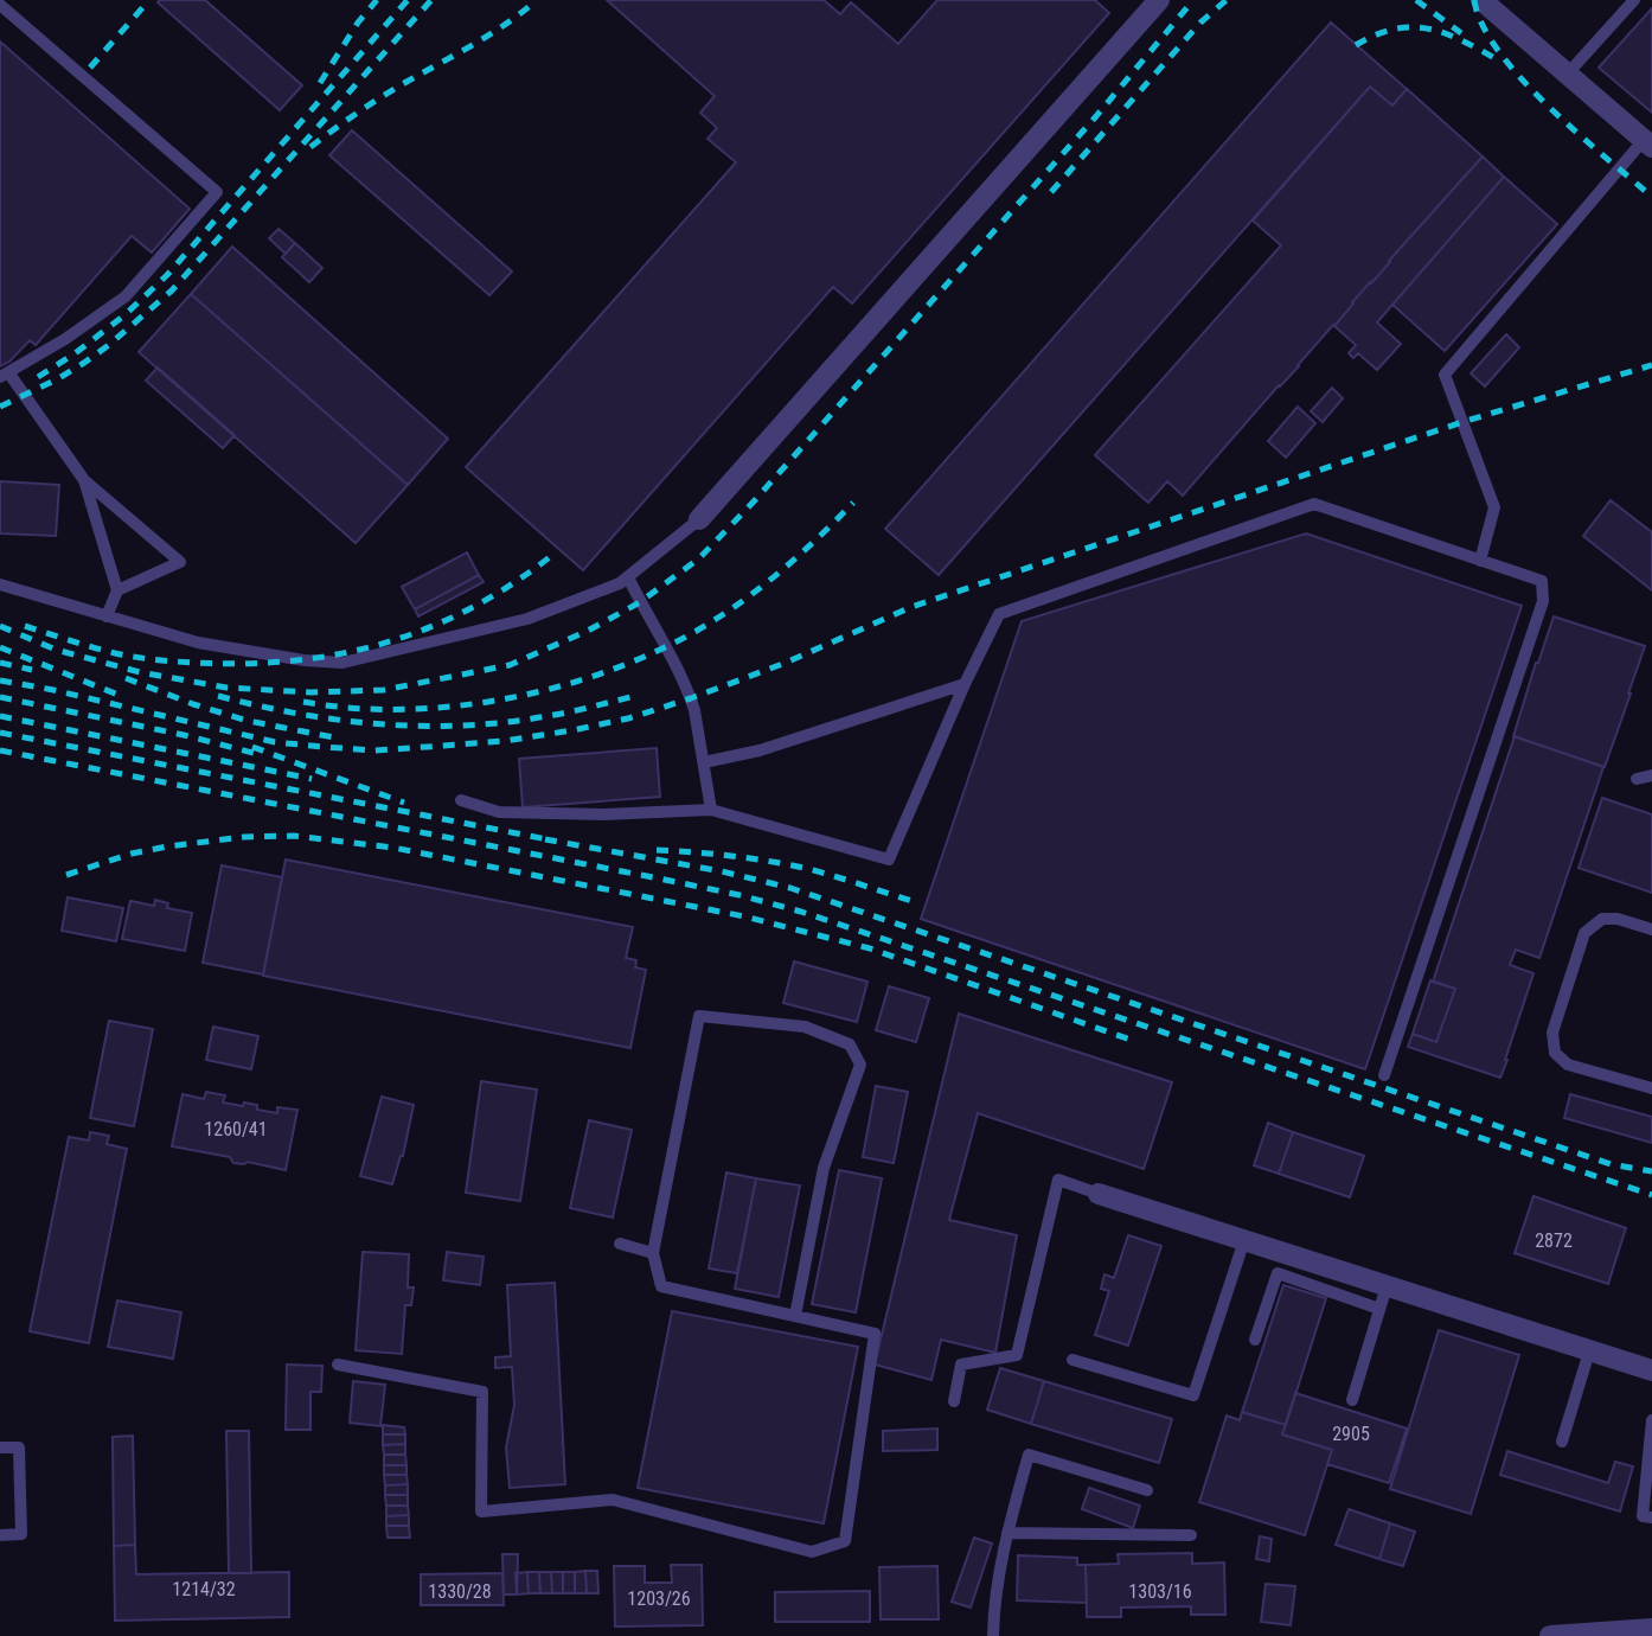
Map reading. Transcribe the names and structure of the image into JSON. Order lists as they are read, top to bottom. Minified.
{"house_numbers":["1260/41","2872","2905","1214/32","1330/28","1303/16","1203/26"]}
